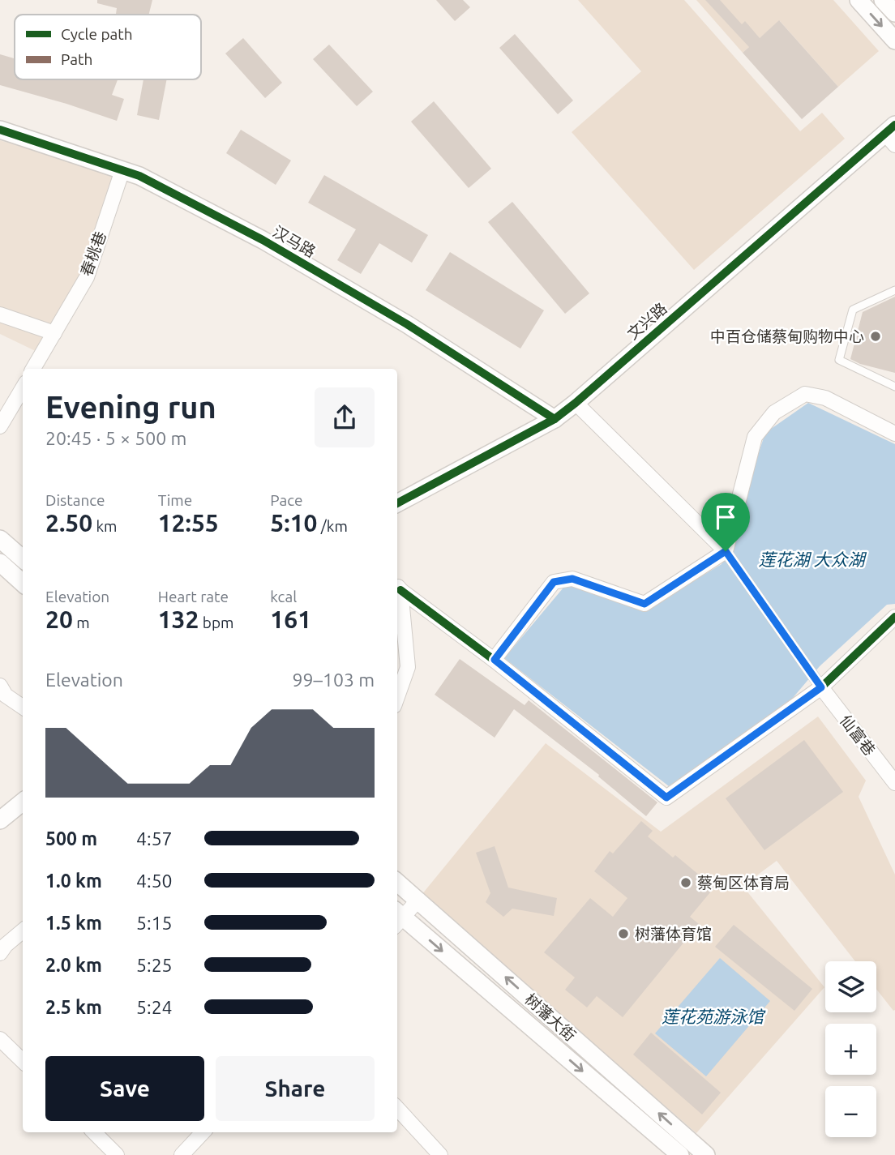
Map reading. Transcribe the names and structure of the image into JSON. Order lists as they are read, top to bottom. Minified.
{"streets":{"street":["汉马路","春桃巷","文兴路","仙富巷","树藩大街"]},"crossings":[["汉马路","春桃巷"],["汉马路","文兴路"]],"water":["莲花湖 大众湖","莲花苑游泳馆"],"places":["中百仓储蔡甸购物中心","蔡甸区体育局","树藩体育馆"],"legend":["Cycle path","Path"],"page":{"heading":["Evening run","20:45 · 5 × 500 m"],"stats":[["Distance","2.50 km"],["Time","12:55"],["Pace","5:10 /km"],["Elevation","20 m"],["Heart rate","132 bpm"],["kcal","161"]],"chart":["Elevation","99–103 m"],"list":[{"name":"500 m","note":"4:57"},{"name":"1.0 km","note":"4:50"},{"name":"1.5 km","note":"5:15"},{"name":"2.0 km","note":"5:25"},{"name":"2.5 km","note":"5:24"}],"map_buttons":["+","−"],"buttons":["Save","Share"]}}
